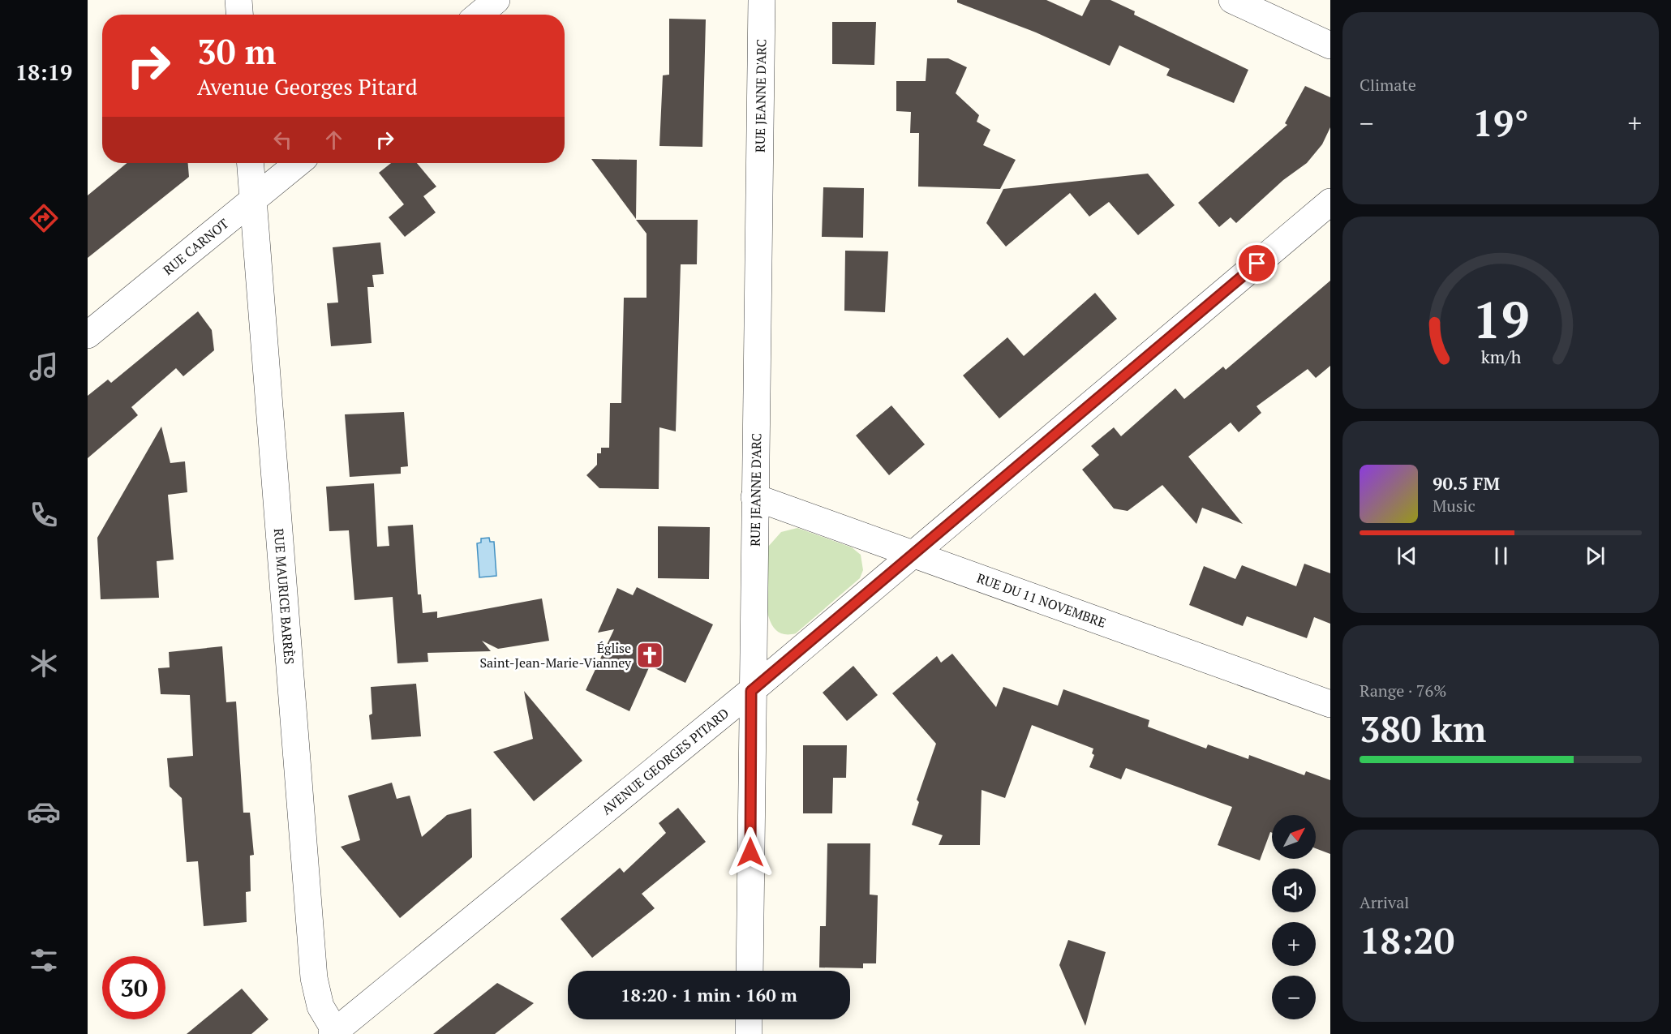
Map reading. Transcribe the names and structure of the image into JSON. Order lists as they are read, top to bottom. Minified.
{"streets":{"street":["RUE JEANNE D'ARC","RUE CARNOT","RUE MAURICE BARRÈS","RUE DU 11 NOVEMBRE","AVENUE GEORGES PITARD"]},"crossings":[["RUE JEANNE D'ARC","RUE DU 11 NOVEMBRE"],["RUE JEANNE D'ARC","AVENUE GEORGES PITARD"],["RUE CARNOT","RUE MAURICE BARRÈS"],["RUE MAURICE BARRÈS","AVENUE GEORGES PITARD"],["RUE DU 11 NOVEMBRE","AVENUE GEORGES PITARD"]],"places":{"church":["Église Saint-Jean-Marie-Vianney"]},"north":"top right","page":{"tabs":"18:19","tile":["Climate",["Range · 76%","380 km"],["Arrival","18:20"]],"turn":["30 m","Avenue Georges Pitard"],"heat":["−","19°","+"],"song":["90.5 FM","Music"],"map_buttons":["+","−"],"limit":"30","trip":"18:20 · 1 min · 160 m","gauge":["19","km/h"]}}
